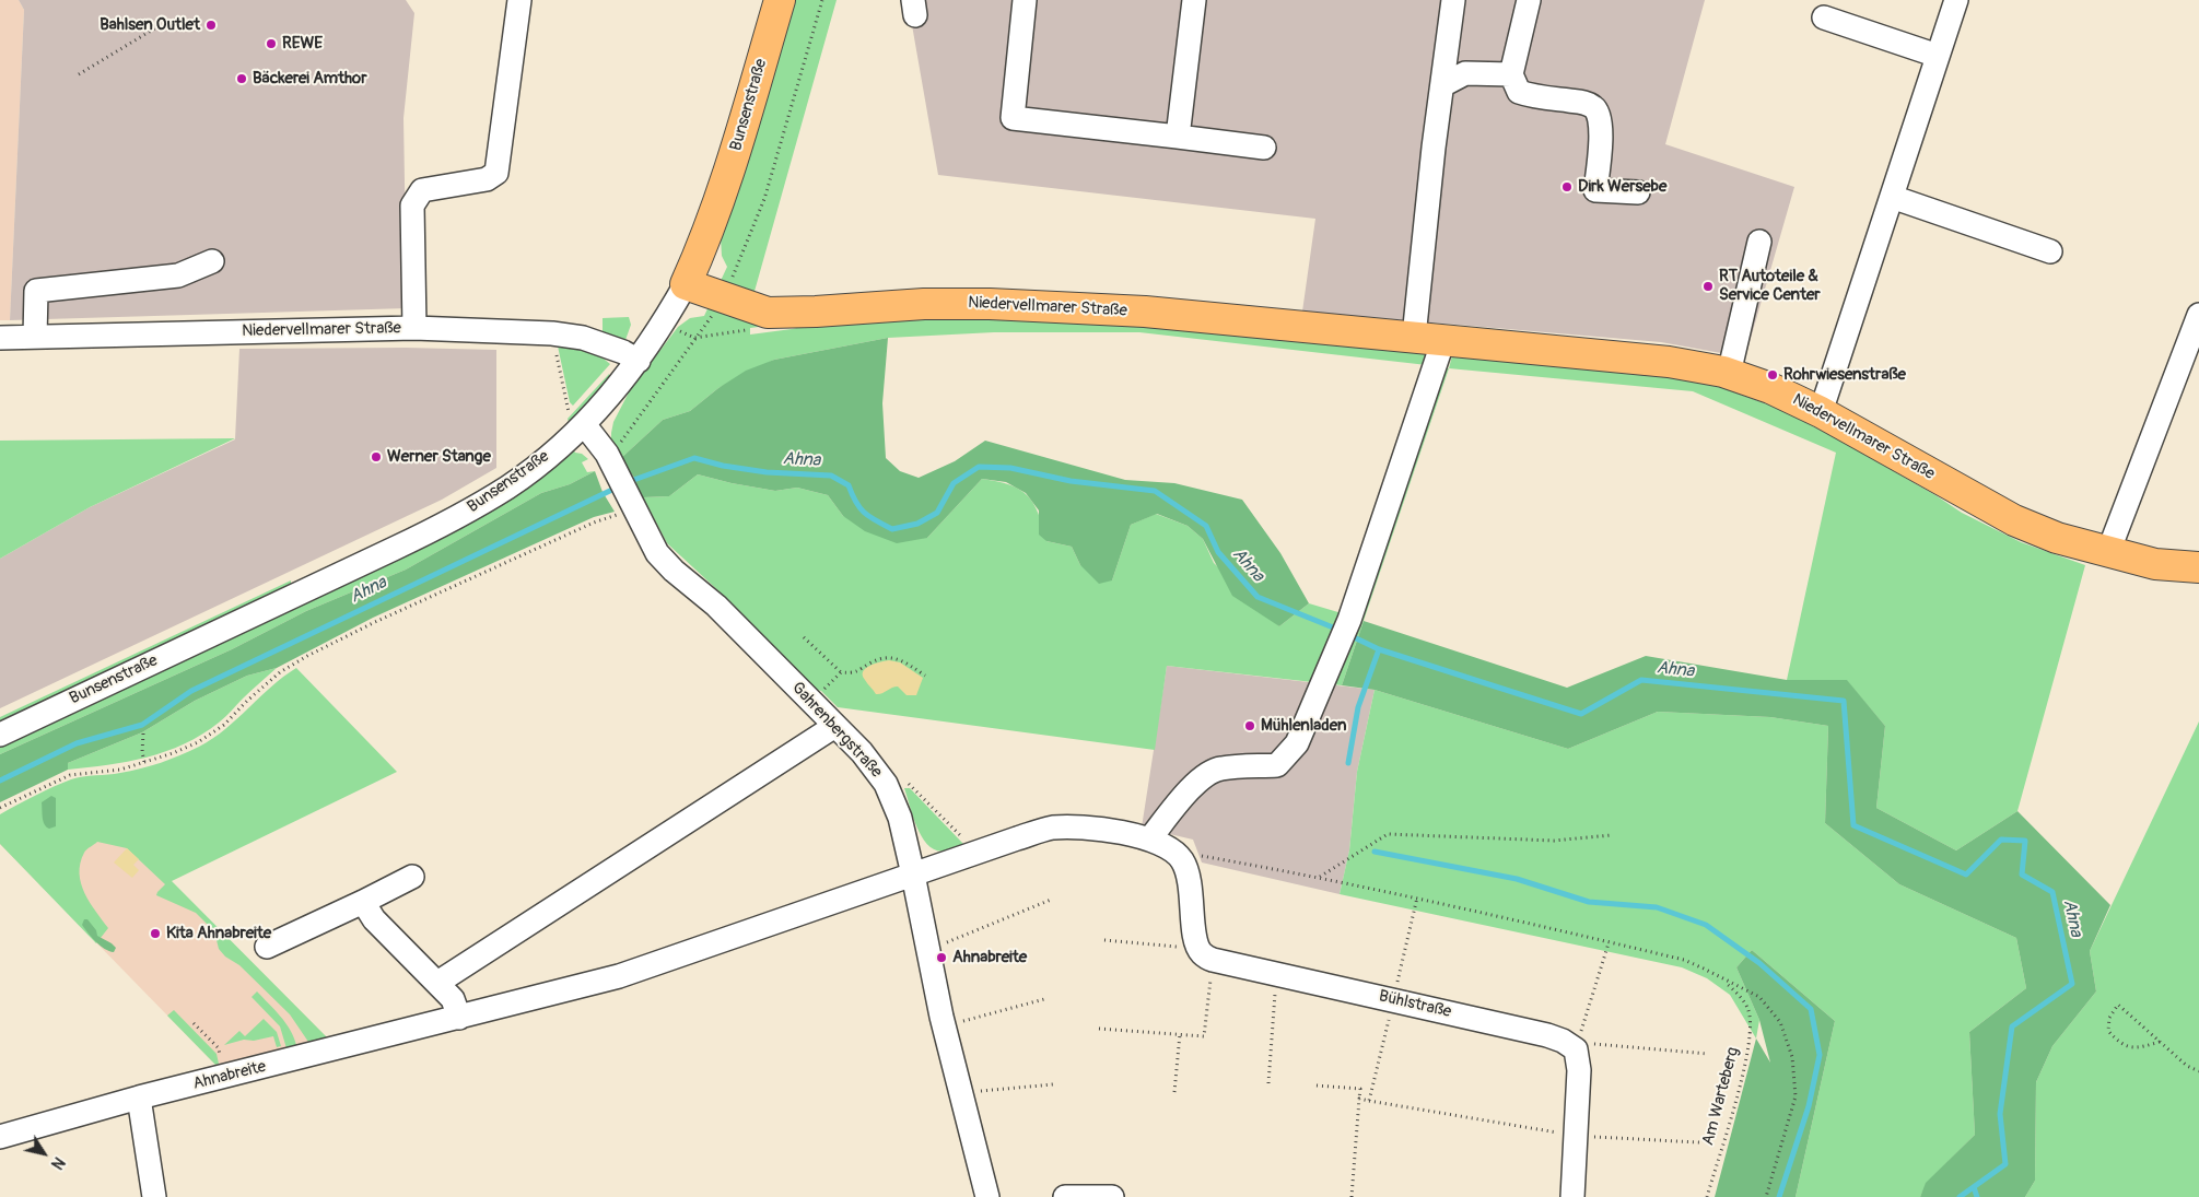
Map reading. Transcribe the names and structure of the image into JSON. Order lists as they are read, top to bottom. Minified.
{"streets":{"main road":["Bunsenstraße","Niedervellmarer Straße"],"street":["Gahrenbergstraße","Bühlstraße","Ahnabreite"],"path":["Am Warteberg"]},"crossings":[["Bunsenstraße","Niedervellmarer Straße"],["Bunsenstraße","Gahrenbergstraße"],["Gahrenbergstraße","Ahnabreite"]],"water":["Ahna"],"places":["Bahlsen Outlet","REWE","Bäckerei Amthor","Dirk Wersebe","RT Autoteile & Service Center","Rohrwiesenstraße","Werner Stange","Mühlenladen","Kita Ahnabreite","Ahnabreite"],"north":"bottom right"}
